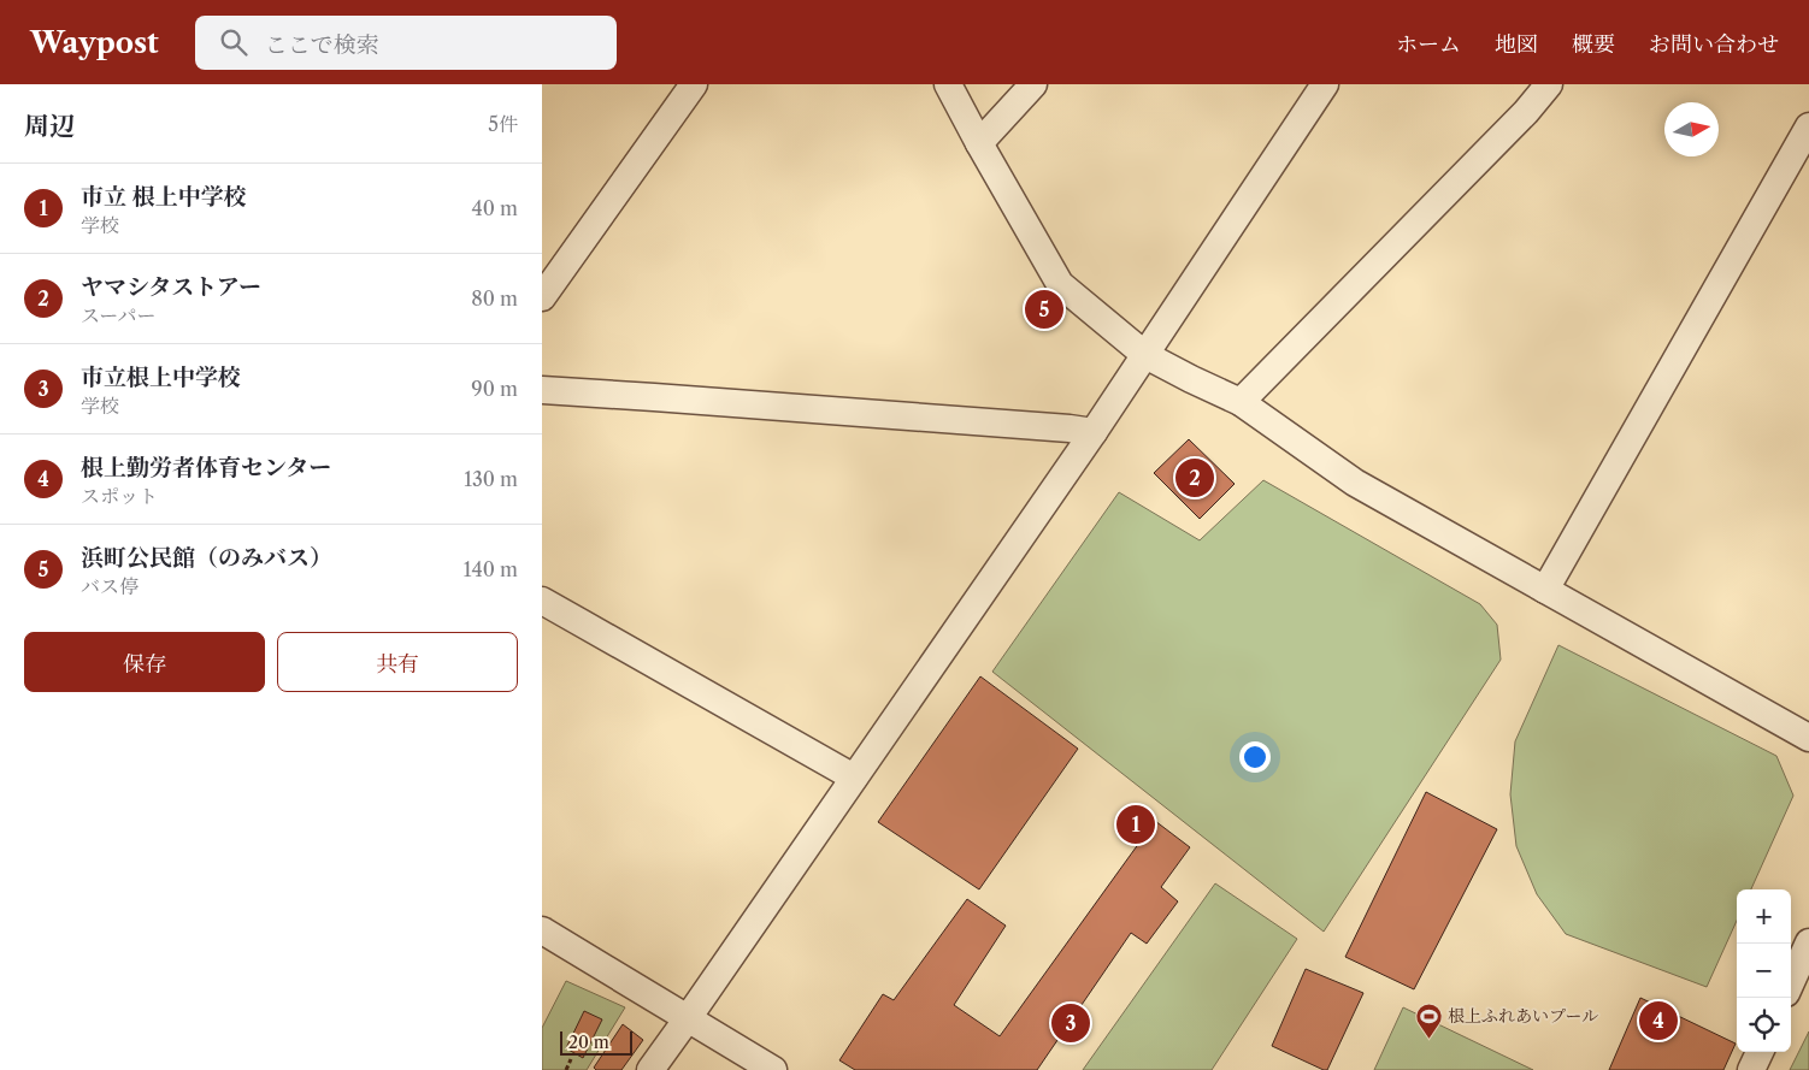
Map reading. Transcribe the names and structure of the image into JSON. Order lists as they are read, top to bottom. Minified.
{"places":{"sports":["根上ふれあいプール"]},"scale_bar":"20 m","north":"right","page":{"header":"Waypost","search":"ここで検索","nav":["ホーム","地図","概要","お問い合わせ"],"heading":["周辺","5件"],"list":[{"mark":"1","name":"市立 根上中学校","note":"学校","value":"40 m"},{"mark":"2","name":"ヤマシタストアー","note":"スーパー","value":"80 m"},{"mark":"3","name":"市立根上中学校","note":"学校","value":"90 m"},{"mark":"4","name":"根上勤労者体育センター","note":"スポット","value":"130 m"},{"mark":"5","name":"浜町公民館（のみバス）","note":"バス停","value":"140 m"}],"pins":["5","2","1","4","3"],"buttons":["保存","共有"],"map_buttons":["+","−"],"scale":"20 m"}}
